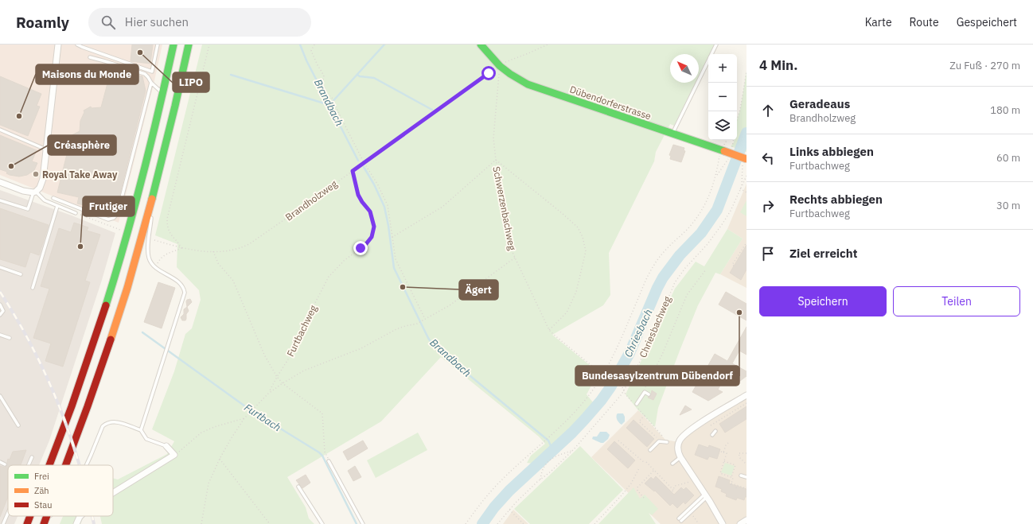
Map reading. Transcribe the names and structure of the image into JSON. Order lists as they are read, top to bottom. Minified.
{"streets":{"main road":["Dübendorferstrasse"],"path":["Brandholzweg","Schwerzenbachweg","Chriesbachweg","Furtbachweg"]},"crossings":[["Dübendorferstrasse","Brandholzweg"],["Dübendorferstrasse","Schwerzenbachweg"],["Brandholzweg","Schwerzenbachweg"],["Brandholzweg","Furtbachweg"],["Schwerzenbachweg","Chriesbachweg"]],"water":["Brandbach","Chriesbach","Furtbach"],"places":["LIPO","Maisons du Monde","Créasphère","Royal Take Away","Frutiger","Ägert","Bundesasylzentrum Dübendorf"],"legend":["Frei","Zäh","Stau"],"north":"top left","page":{"header":"Roamly","search":"Hier suchen","nav":["Karte","Route","Gespeichert"],"heading":["4 Min.","Zu Fuß · 270 m"],"map_buttons":["+","−"],"list":[["Geradeaus","Brandholzweg","180 m"],["Links abbiegen","Furtbachweg","60 m"],["Rechts abbiegen","Furtbachweg","30 m"],"Ziel erreicht"],"buttons":["Speichern","Teilen"]}}
